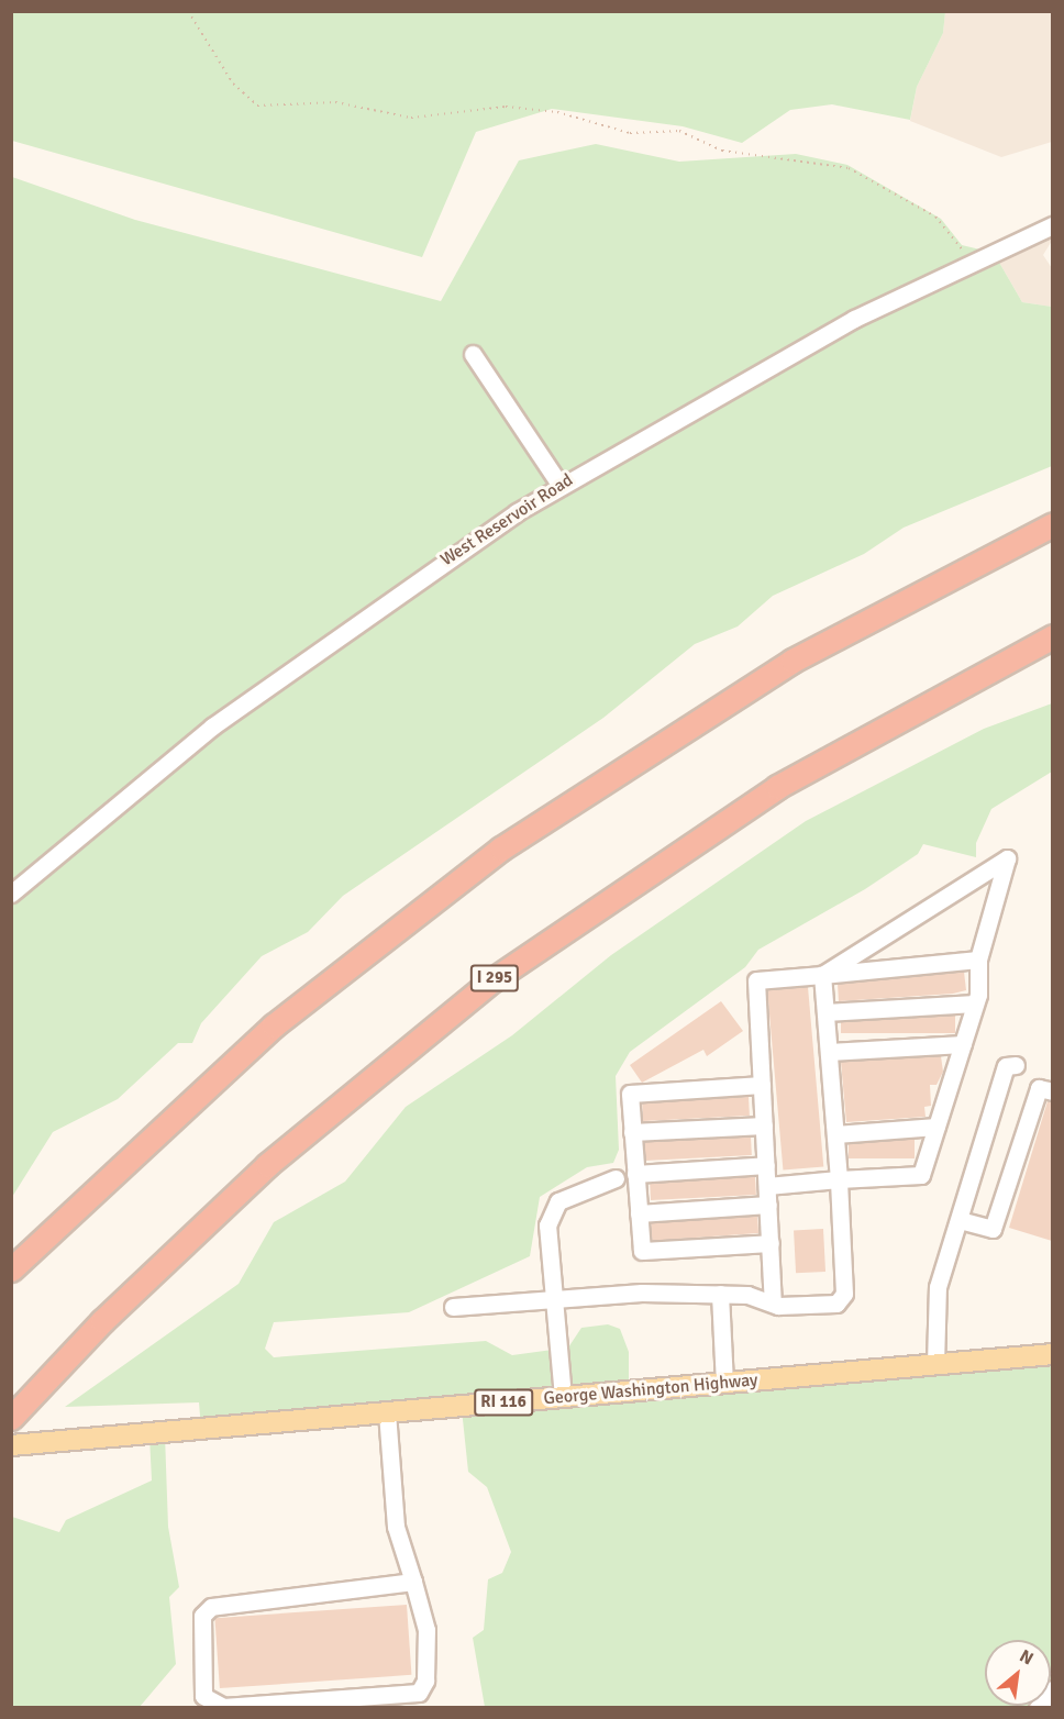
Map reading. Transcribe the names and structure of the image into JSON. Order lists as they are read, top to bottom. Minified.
{"streets":{"highway":["I 295"],"main road":["George Washington Highway","RI 116"],"street":["West Reservoir Road"]},"north":"top right"}
